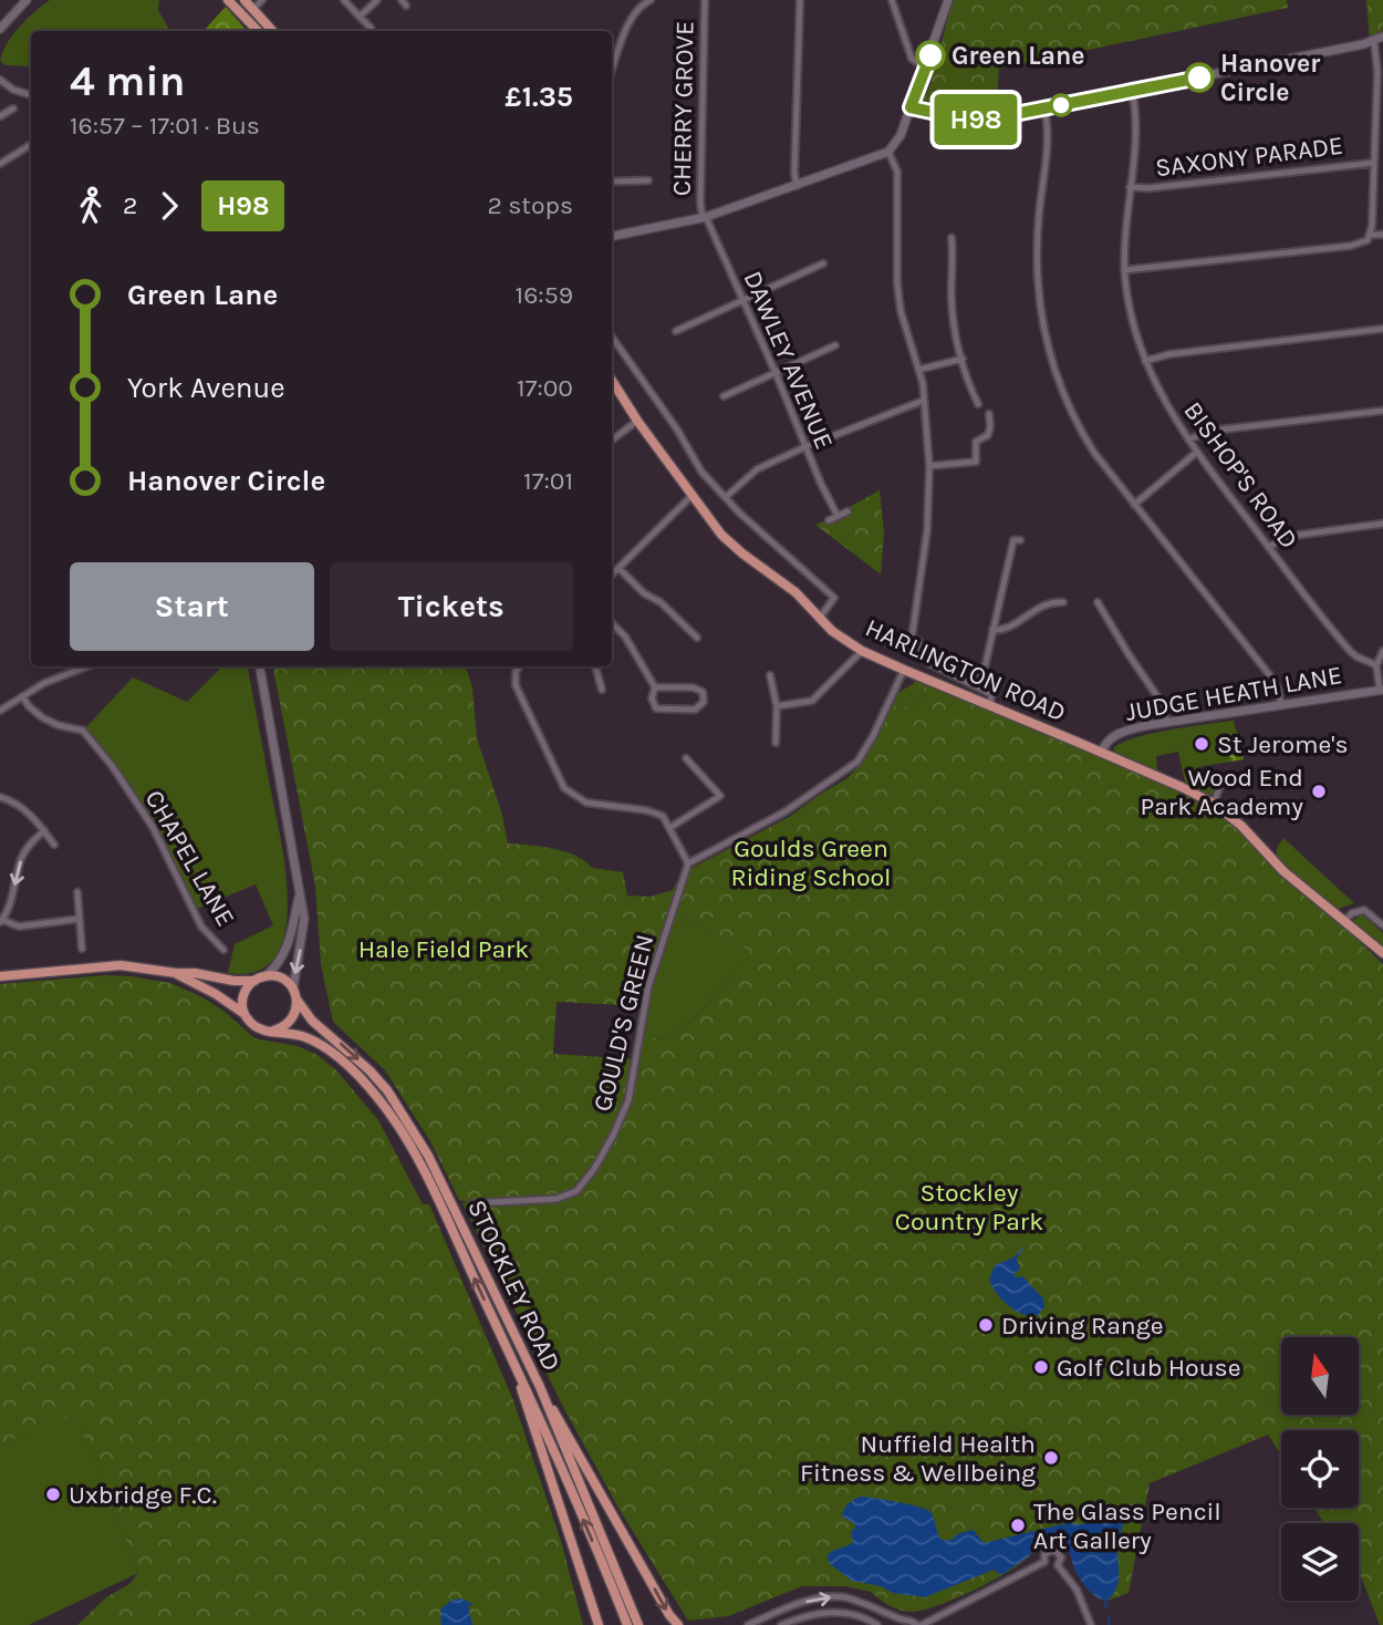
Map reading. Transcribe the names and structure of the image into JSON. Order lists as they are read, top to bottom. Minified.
{"streets":{"main road":["HARLINGTON ROAD","JUDGE HEATH LANE","STOCKLEY ROAD"],"street":["CHERRY GROVE","SAXONY PARADE","DAWLEY AVENUE","BISHOP'S ROAD","CHAPEL LANE","GOULD'S GREEN"]},"crossings":[["CHERRY GROVE","DAWLEY AVENUE"],["SAXONY PARADE","BISHOP'S ROAD"],["HARLINGTON ROAD","JUDGE HEATH LANE"]],"parks":["Goulds Green Riding School","Hale Field Park","Stockley Country Park"],"places":["Green Lane","Hanover Circle","St Jerome's","Wood End Park Academy","Driving Range","Golf Club House","Nuffield Health Fitness & Wellbeing","Uxbridge F.C.","The Glass Pencil Art Gallery"],"lines":["bus line H98"],"north":"top","page":{"on_map":"H98","heading":["4 min","16:57 – 17:01 · Bus","£1.35"],"legs":["2","H98","2 stops"],"list":[{"name":"Green Lane","value":"16:59"},{"name":"York Avenue","value":"17:00"},{"name":"Hanover Circle","value":"17:01"}],"buttons":["Start","Tickets"]}}
